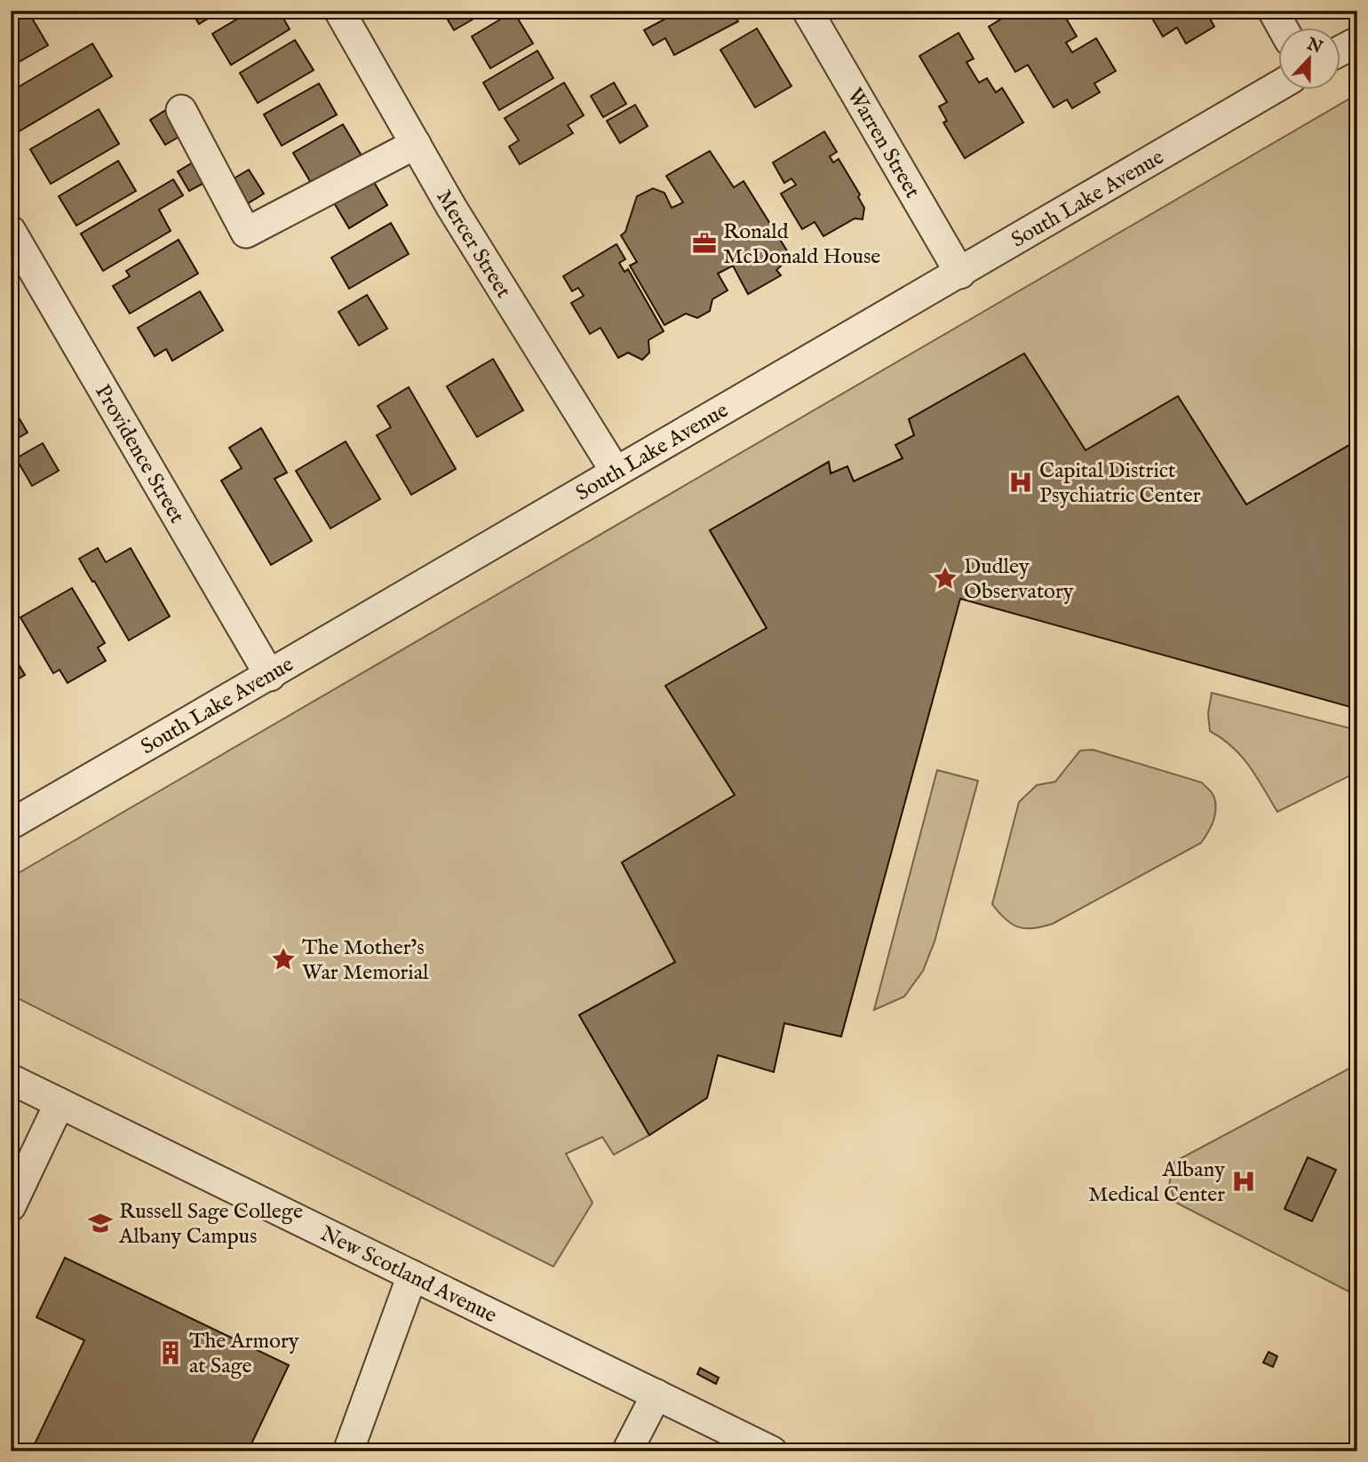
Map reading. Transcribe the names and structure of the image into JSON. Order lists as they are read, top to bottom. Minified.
{"streets":{"street":["Warren Street","South Lake Avenue","Mercer Street","Providence Street","New Scotland Avenue"]},"crossings":[["Warren Street","South Lake Avenue"],["South Lake Avenue","Mercer Street"],["South Lake Avenue","Providence Street"]],"places":{"office":["Ronald McDonald House"],"hospital":["Capital District Psychiatric Center","Albany Medical Center"],"place":["Dudley Observatory","The Mother’s War Memorial"],"school or university":["Russell Sage College Albany Campus"],"building":["The Armory at Sage"]},"north":"top"}
